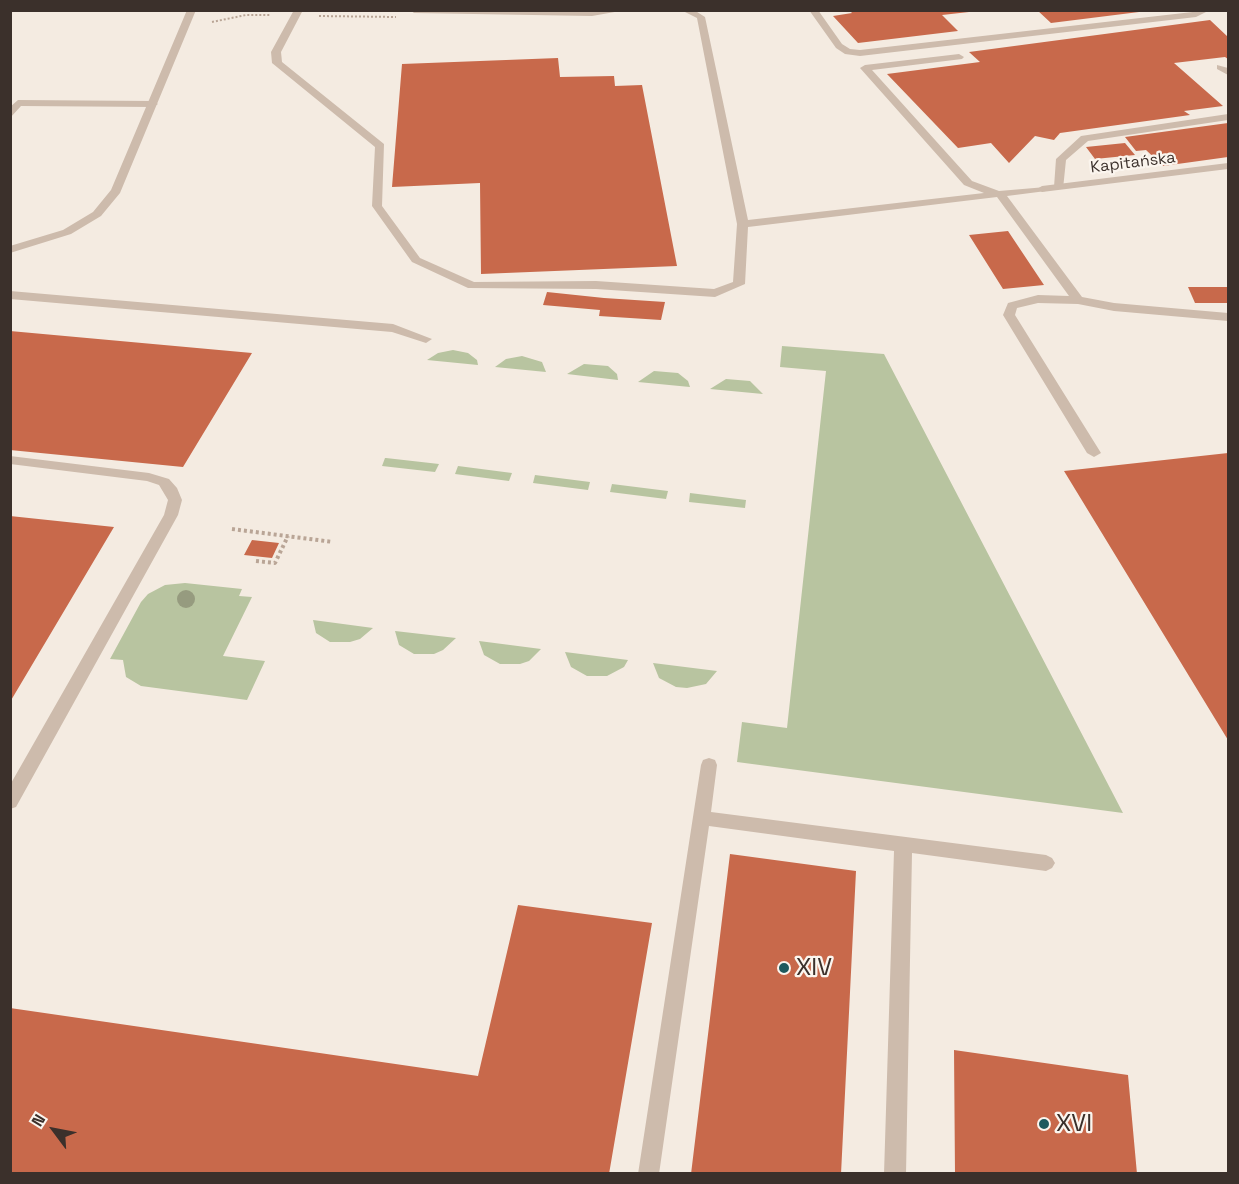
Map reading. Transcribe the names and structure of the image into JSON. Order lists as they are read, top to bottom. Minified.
{"streets":{"street":["Kapitańska"]},"places":["XIV","XVI"],"north":"top left"}
